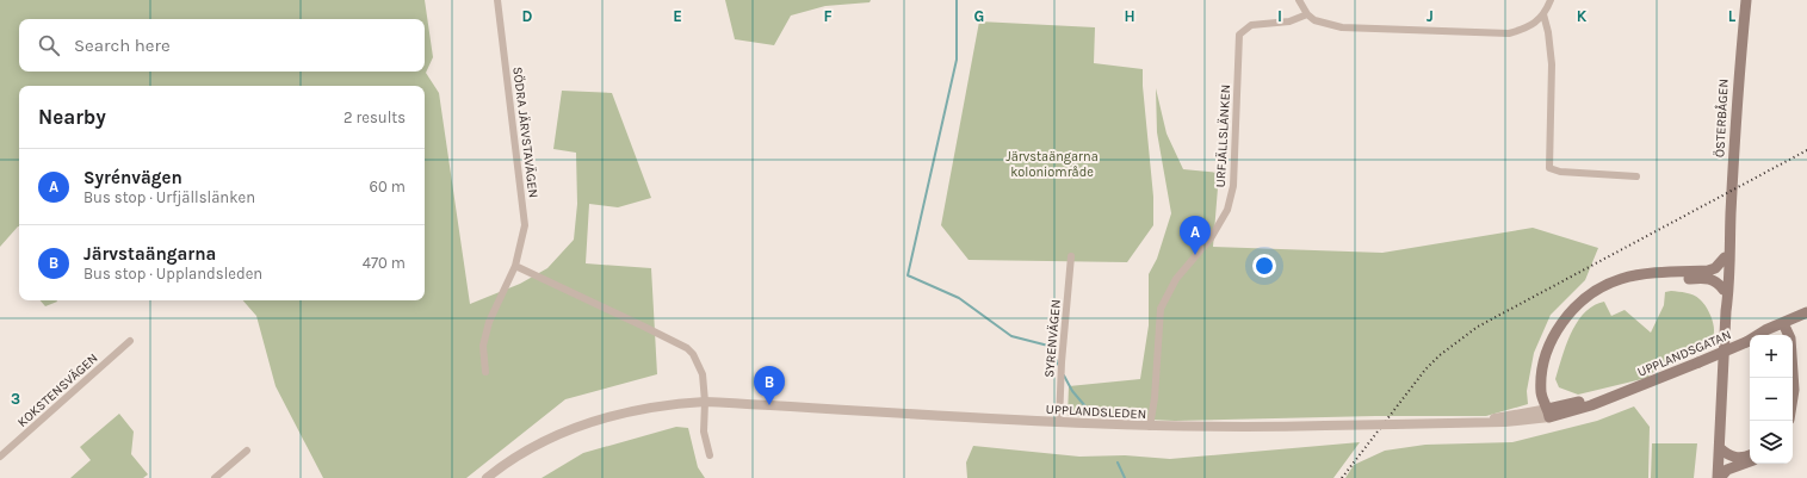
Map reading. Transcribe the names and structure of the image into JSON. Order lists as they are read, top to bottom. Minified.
{"streets":{"main road":["ÖSTERBÅGEN","UPPLANDSGATAN"],"street":["SÖDRA JÄRVSTAVÄGEN","URFJÄLLSLÄNKEN","SYRENVÄGEN","KOKSTENSVÄGEN","UPPLANDSLEDEN"]},"crossings":[["URFJÄLLSLÄNKEN","UPPLANDSLEDEN"],["SYRENVÄGEN","UPPLANDSLEDEN"],["UPPLANDSGATAN","UPPLANDSLEDEN"]],"parks":["Järvstaängarna koloniområde"],"page":{"search":"Search here","heading":["Nearby","2 results"],"list":[{"mark":"A","name":"Syrénvägen","note":"Bus stop · Urfjällslänken","value":"60 m"},{"mark":"B","name":"Järvstaängarna","note":"Bus stop · Upplandsleden","value":"470 m"}],"pins":["A","B"],"map_buttons":["+","−"]},"grid":{"columns":["D","E","F","G","H","I","J","K","L"],"rows":["3"]}}
